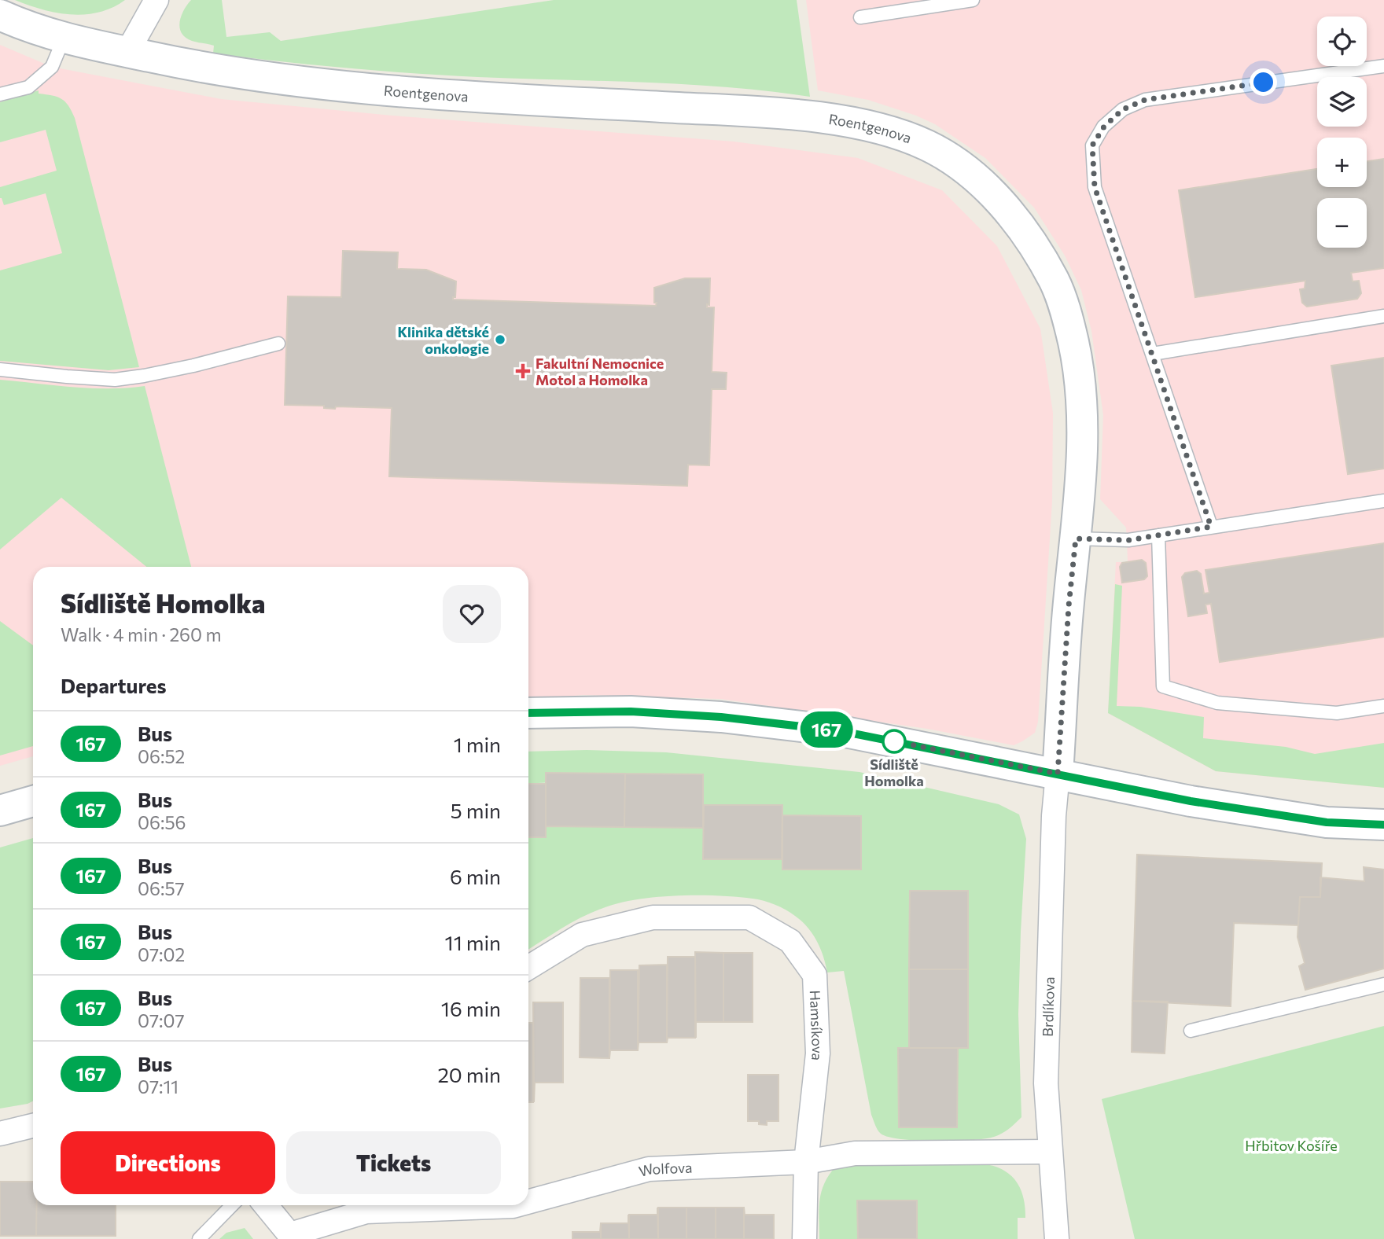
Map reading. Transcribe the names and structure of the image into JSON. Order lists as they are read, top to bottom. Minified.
{"streets":{"street":["Roentgenova","Brdlíkova","Hamsíkova","Wolfova"]},"crossings":[["Roentgenova","Brdlíkova"],["Brdlíkova","Wolfova"],["Hamsíkova","Wolfova"]],"parks":["Hřbitov Košíře"],"places":{"other":["Klinika dětské onkologie","Sídliště Homolka"],"health":["Fakultní Nemocnice Motol a Homolka"]},"lines":["bus line 167"],"page":{"on_map":"167","map_buttons":["+","−"],"heading":[["Sídliště Homolka","Walk · 4 min · 260 m"],"Departures"],"list":[{"mark":"167","name":"Bus","note":"06:52","value":"1 min"},{"mark":"167","name":"Bus","note":"06:56","value":"5 min"},{"mark":"167","name":"Bus","note":"06:57","value":"6 min"},{"mark":"167","name":"Bus","note":"07:02","value":"11 min"},{"mark":"167","name":"Bus","note":"07:07","value":"16 min"},{"mark":"167","name":"Bus","note":"07:11","value":"20 min"}],"buttons":["Directions","Tickets"]}}
